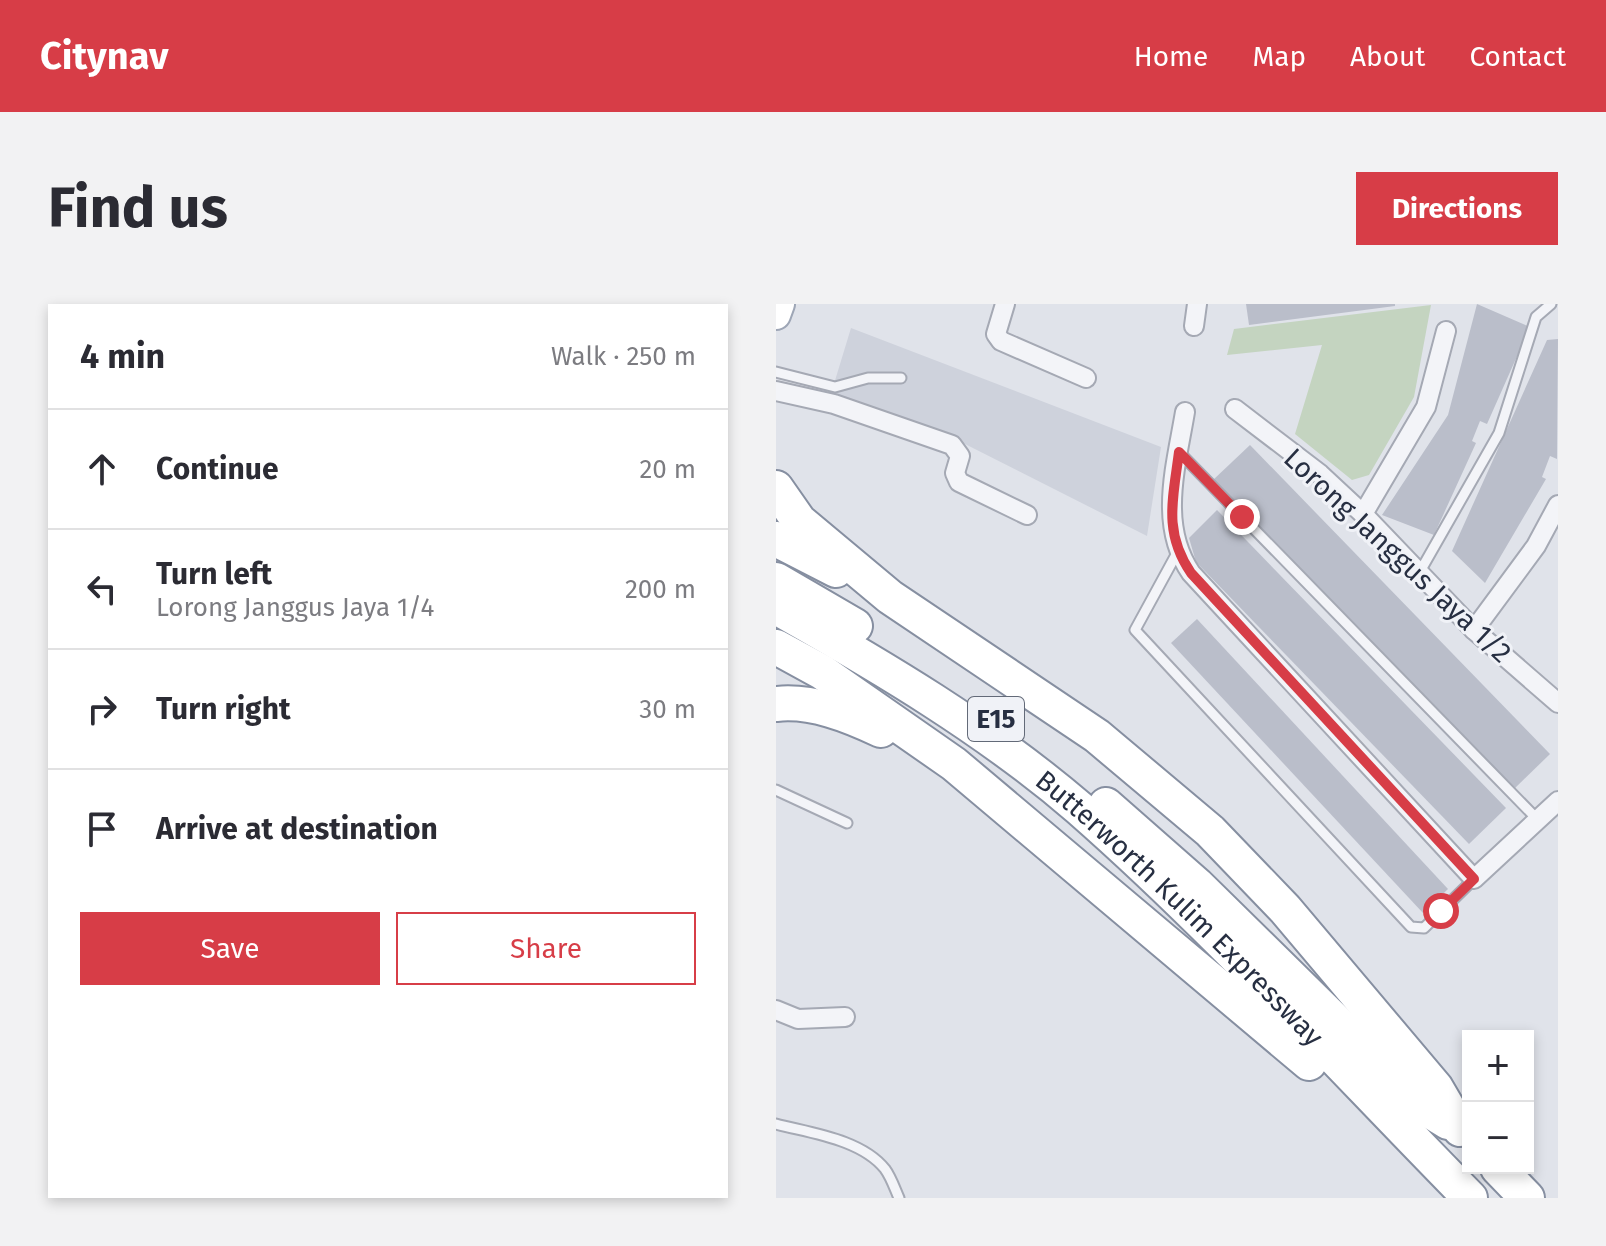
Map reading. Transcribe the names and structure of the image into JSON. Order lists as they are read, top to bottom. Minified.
{"streets":{"highway":["E15","Butterworth Kulim Expressway"],"street":["Lorong Janggus Jaya 1/2"]},"page":{"header":"Citynav","nav":["Home","Map","About","Contact"],"buttons":["Directions",["Save","Share"]],"title":"Find us","heading":["4 min","Walk · 250 m"],"list":[["Continue","20 m"],["Turn left","Lorong Janggus Jaya 1/4","200 m"],["Turn right","30 m"],"Arrive at destination"],"map_buttons":["+","−"]}}
